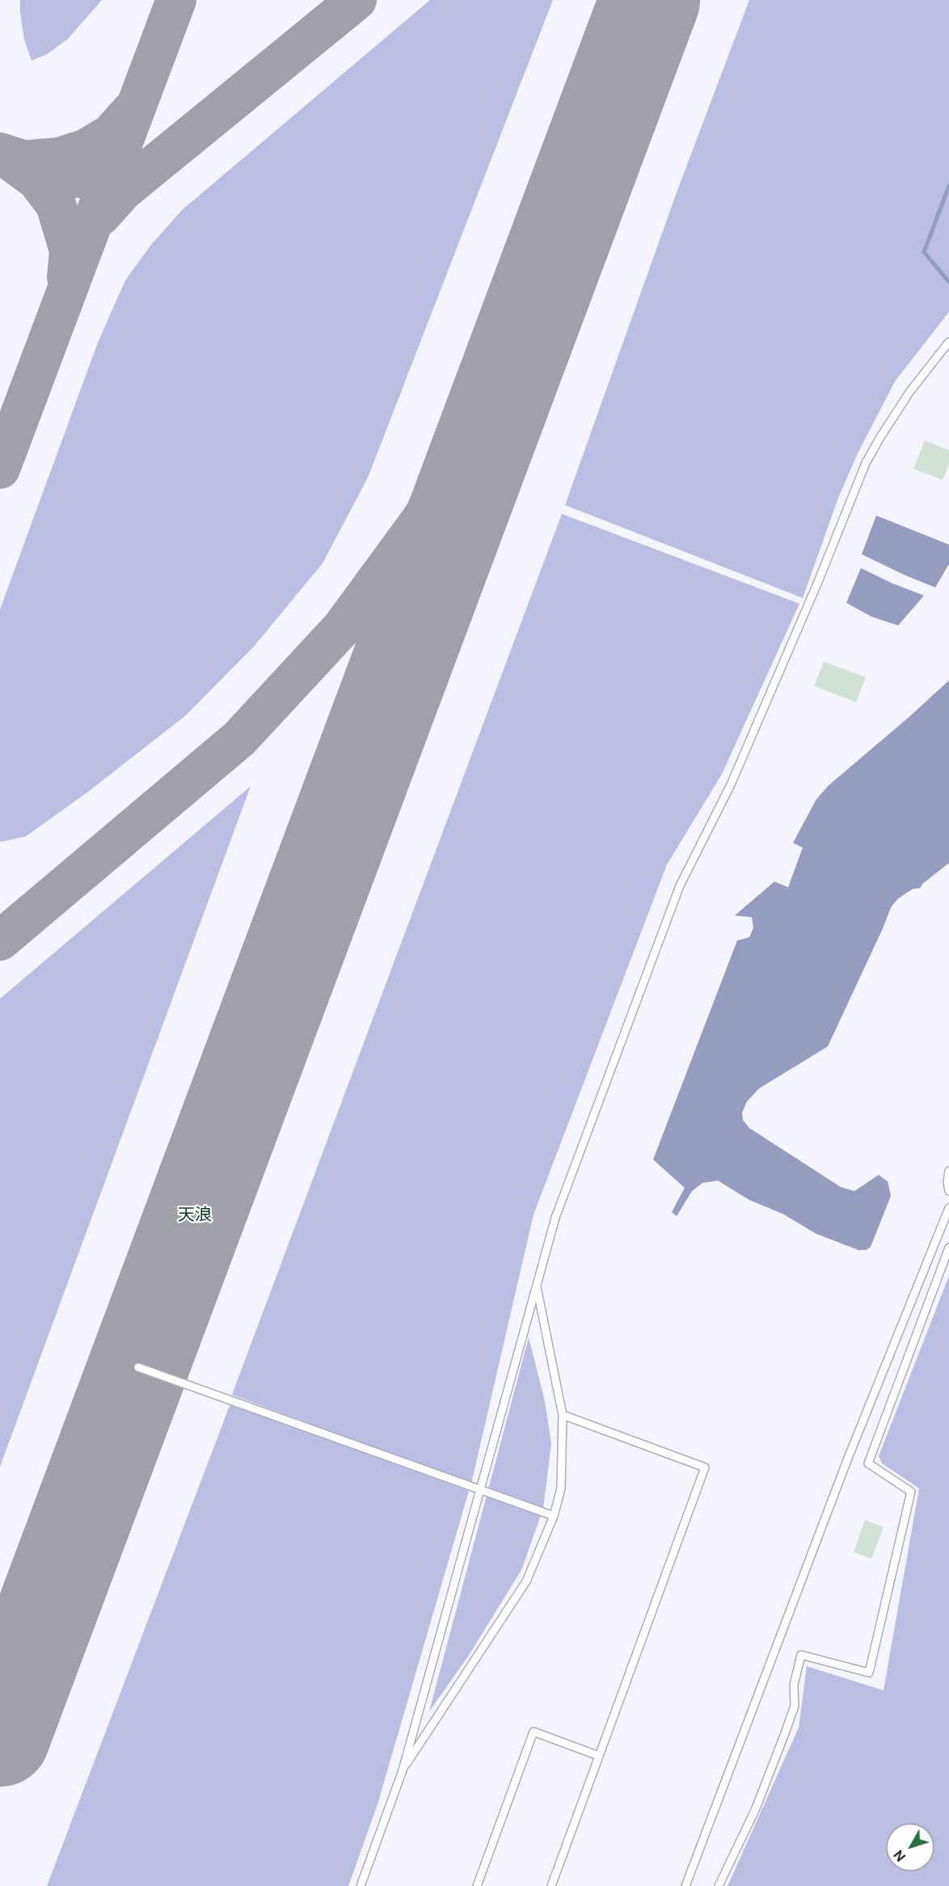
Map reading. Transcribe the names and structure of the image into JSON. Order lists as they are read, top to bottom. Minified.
{"districts":["天浪"],"north":"bottom left"}
